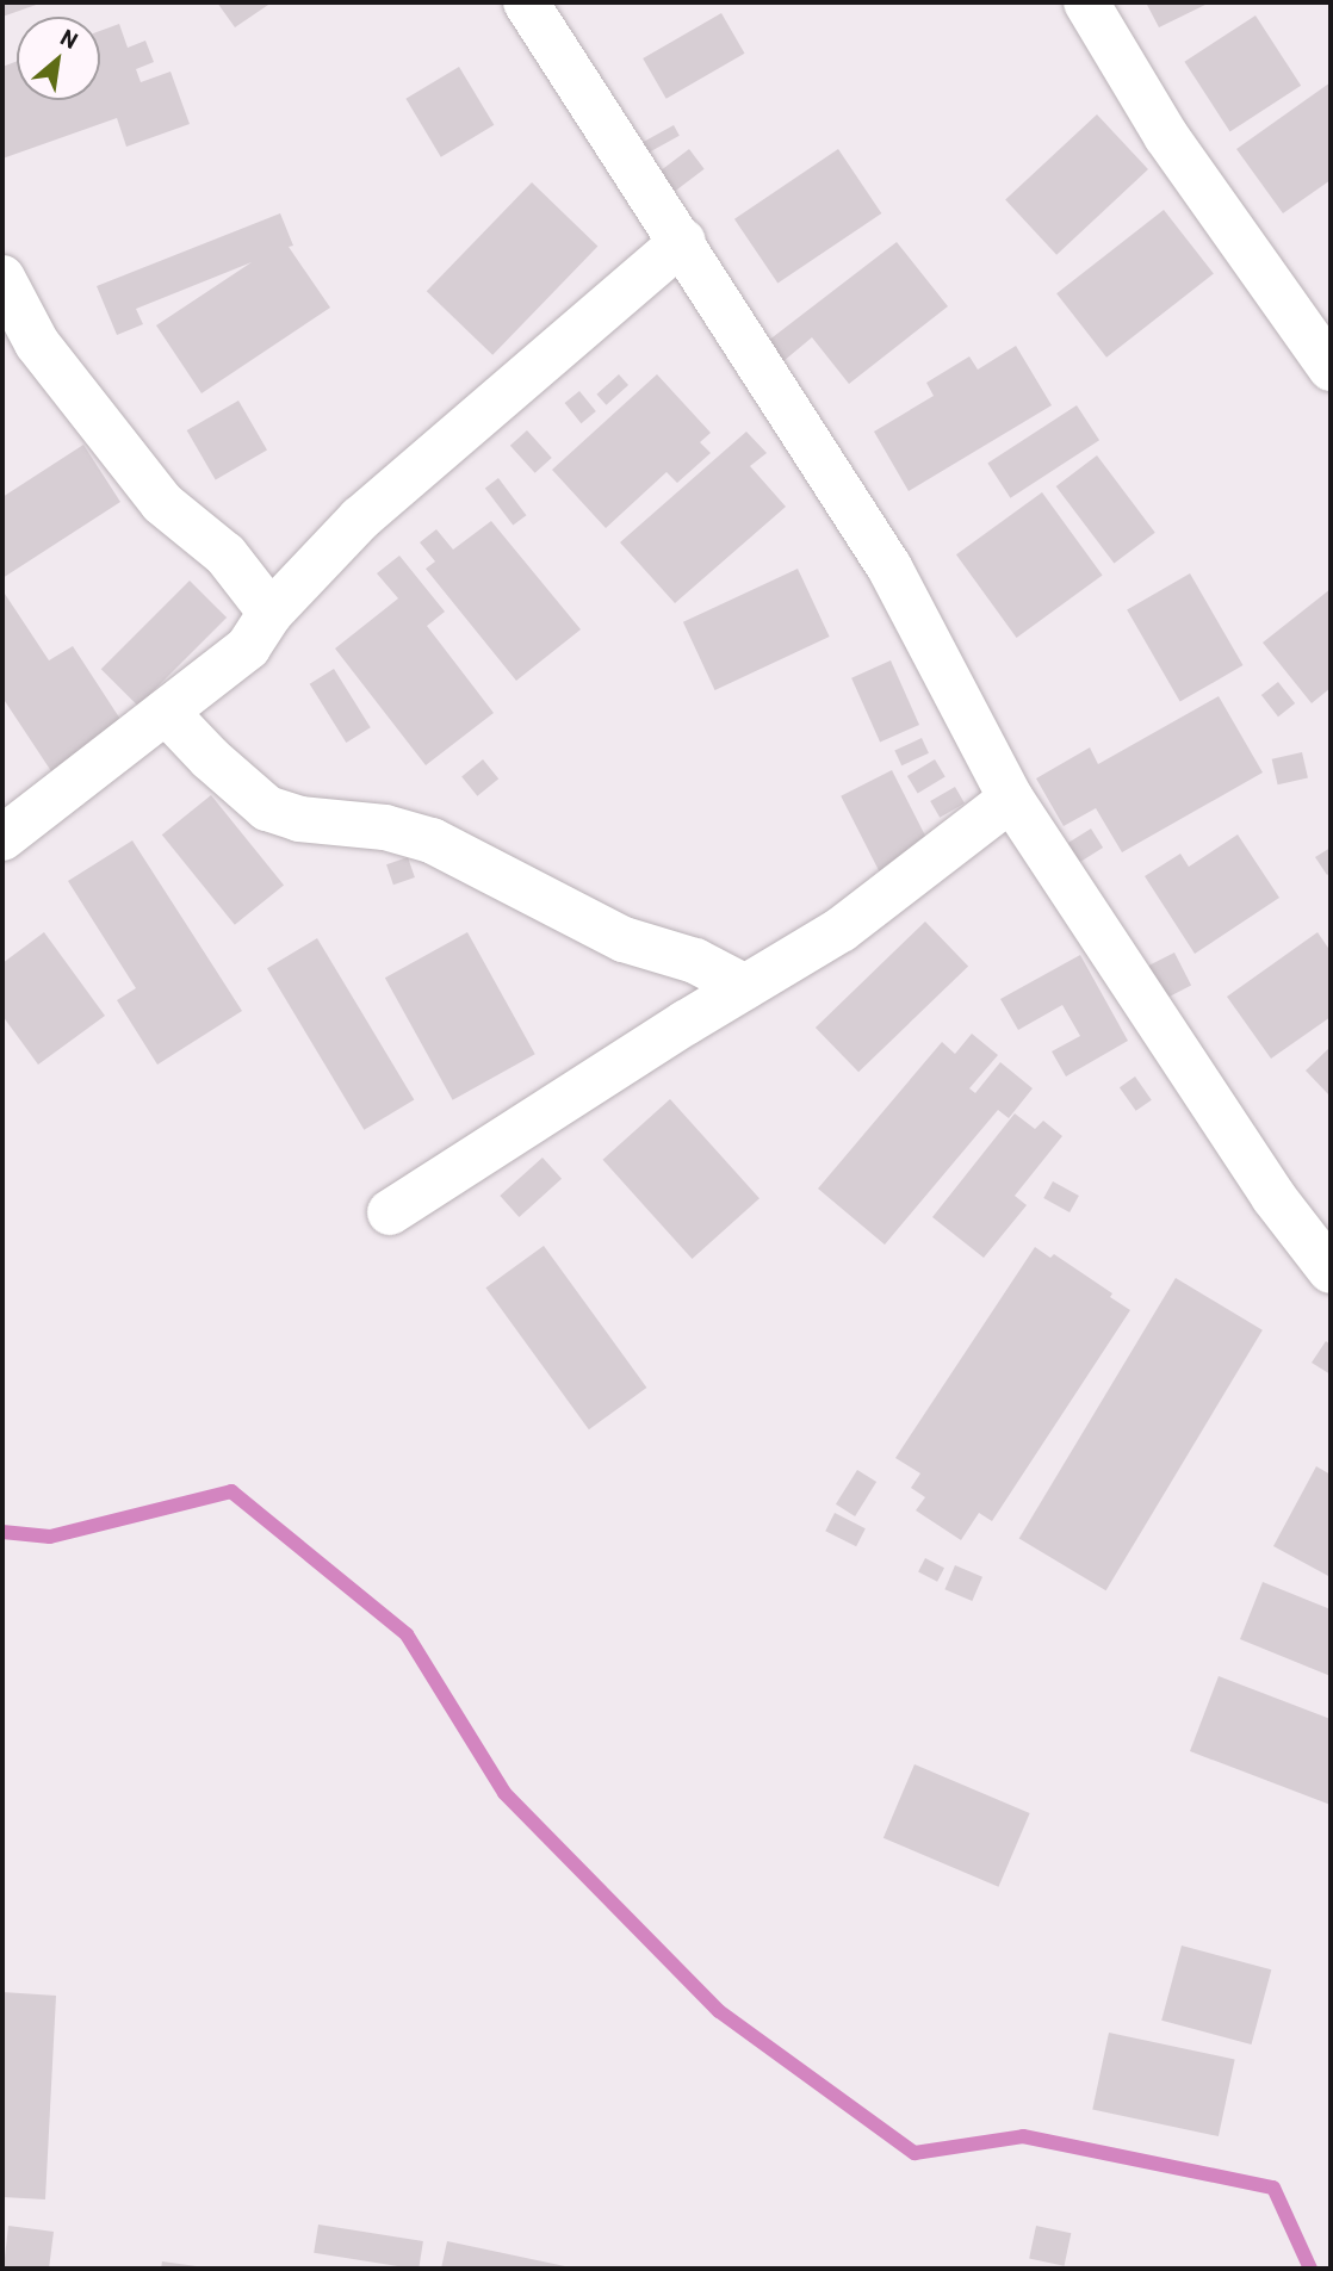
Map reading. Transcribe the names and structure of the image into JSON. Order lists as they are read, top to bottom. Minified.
{"north":"top right"}
